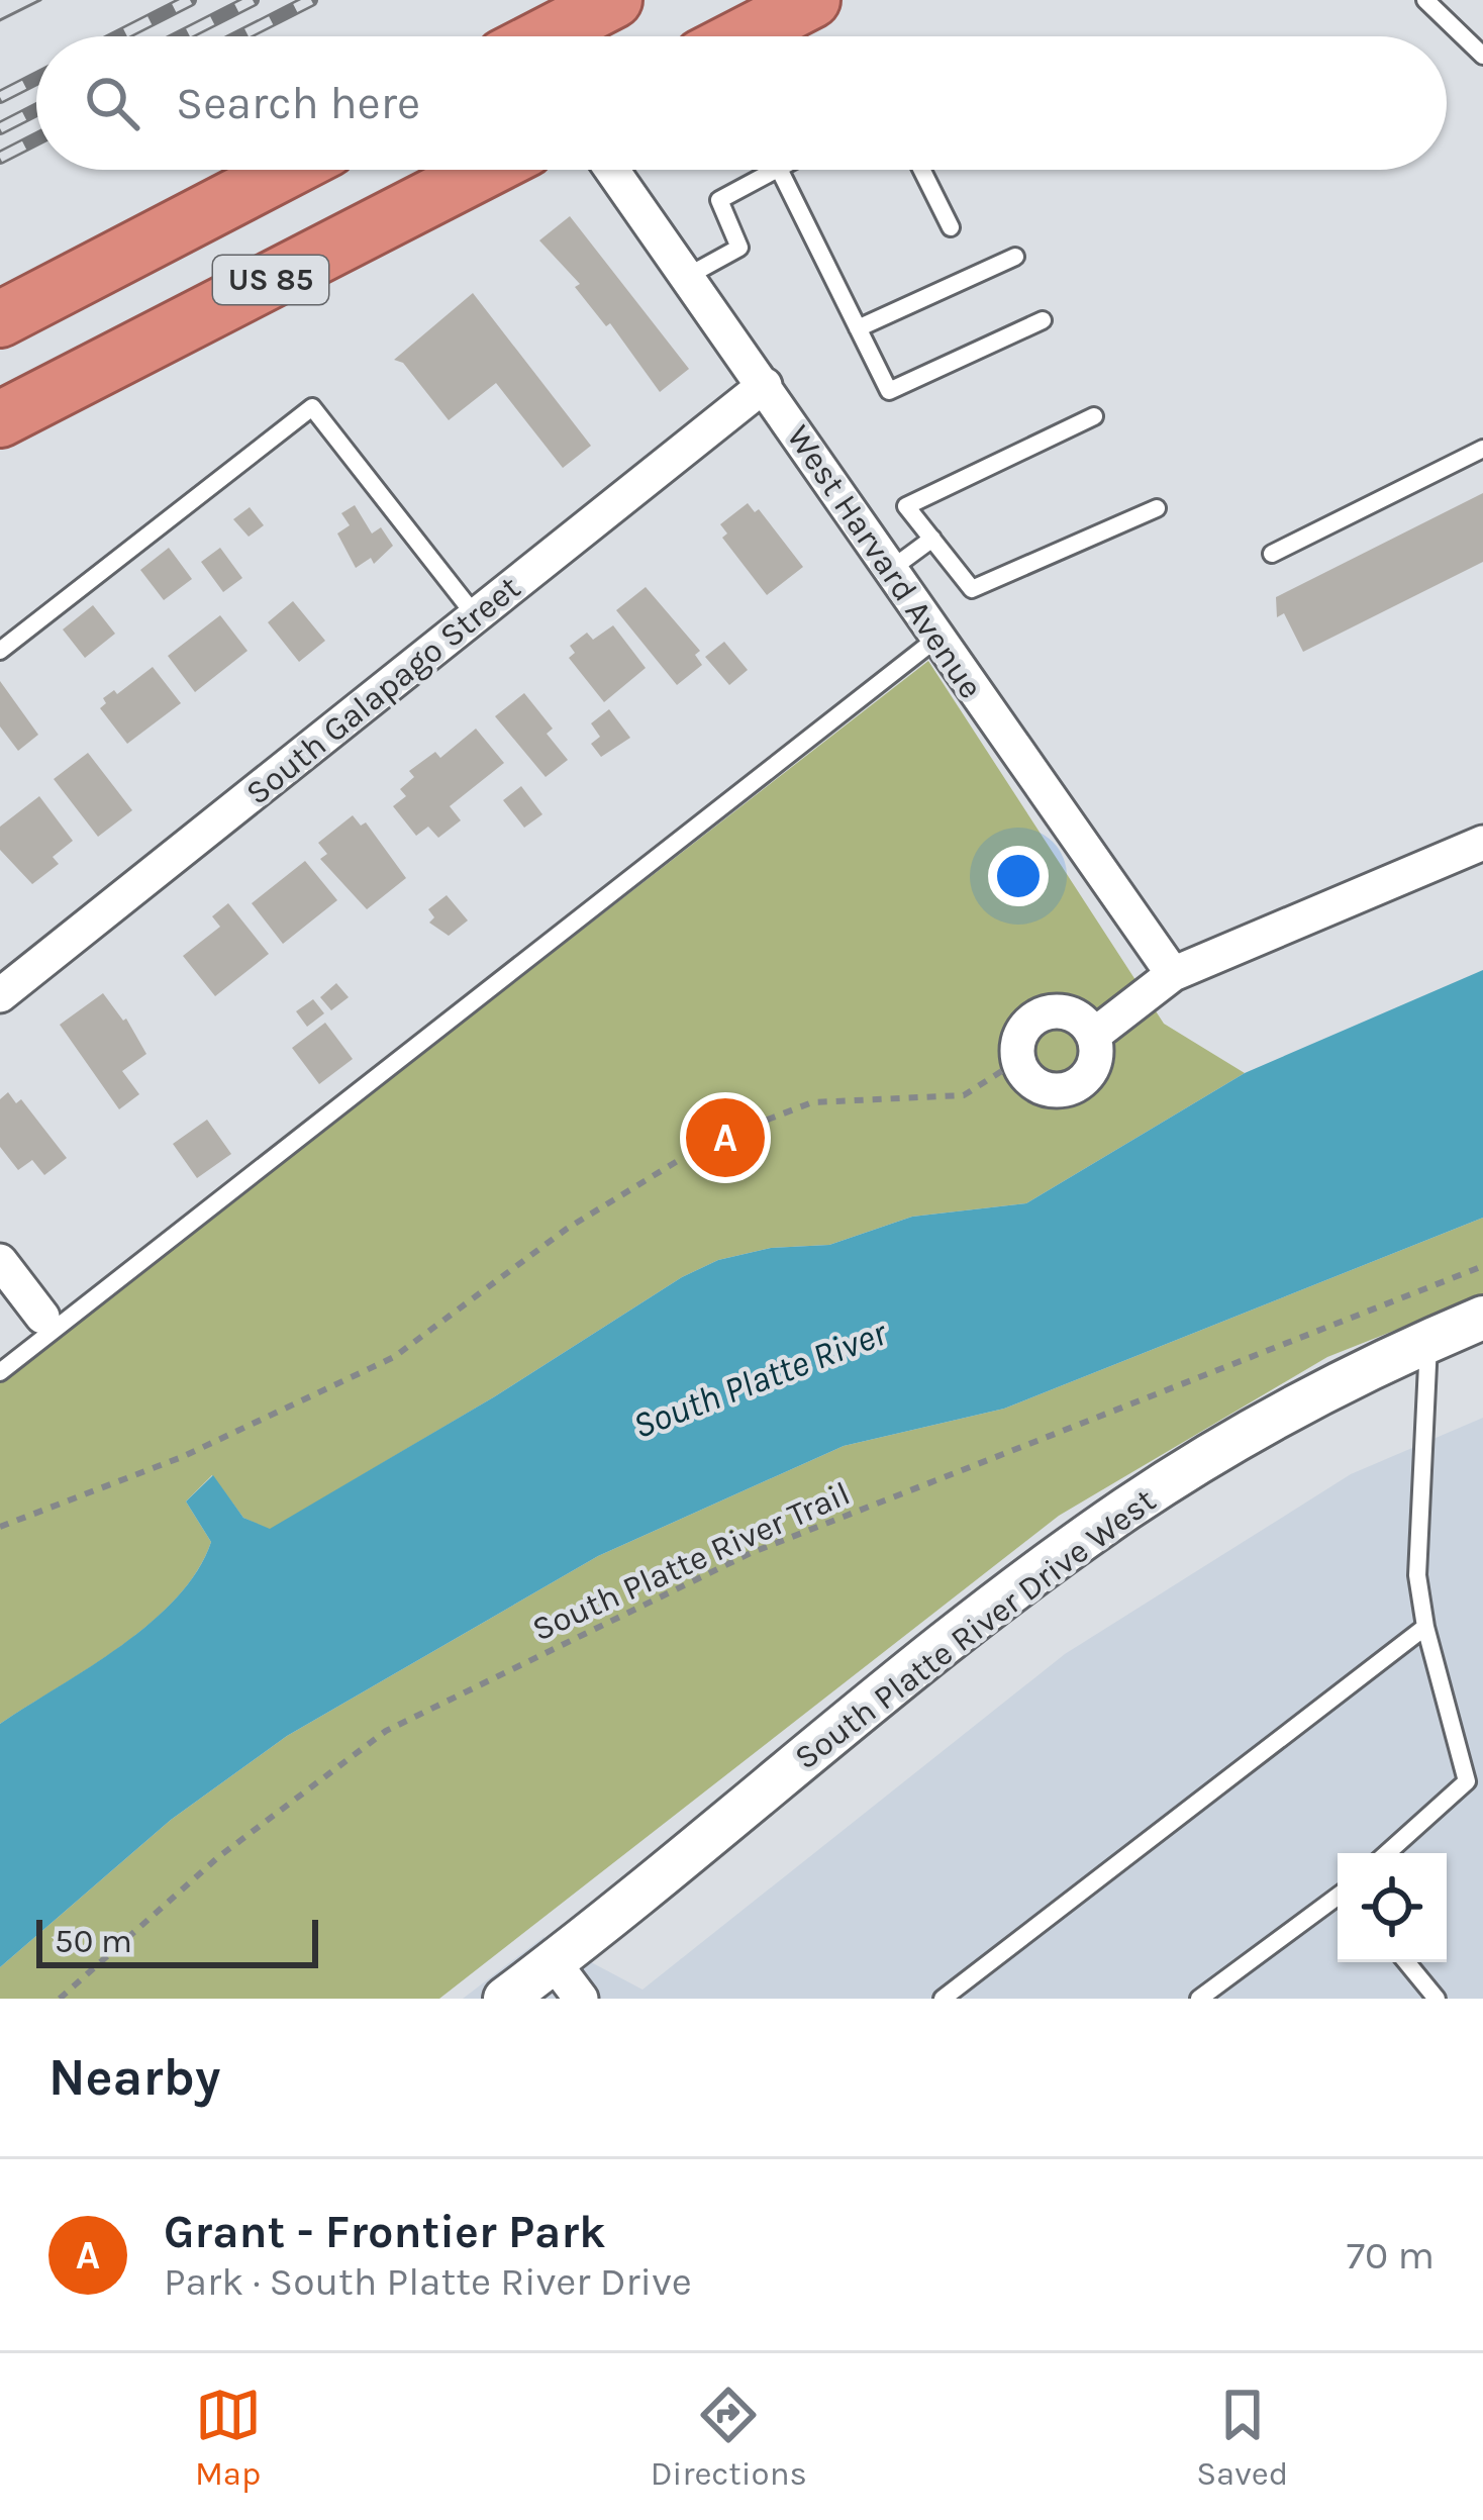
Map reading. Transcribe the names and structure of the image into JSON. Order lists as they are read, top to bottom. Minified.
{"streets":{"highway":["US 85"],"street":["West Harvard Avenue","South Galapago Street","South Platte River Drive West"],"path":["South Platte River Trail"]},"crossings":[["West Harvard Avenue","South Galapago Street"]],"water":["South Platte River"],"scale_bar":"50 m","page":{"search":"Search here","pins":"A","scale":"50 m","heading":"Nearby","list":[{"mark":"A","name":"Grant - Frontier Park","note":"Park · South Platte River Drive","value":"70 m"}],"nav":["Map","Directions","Saved"]}}
